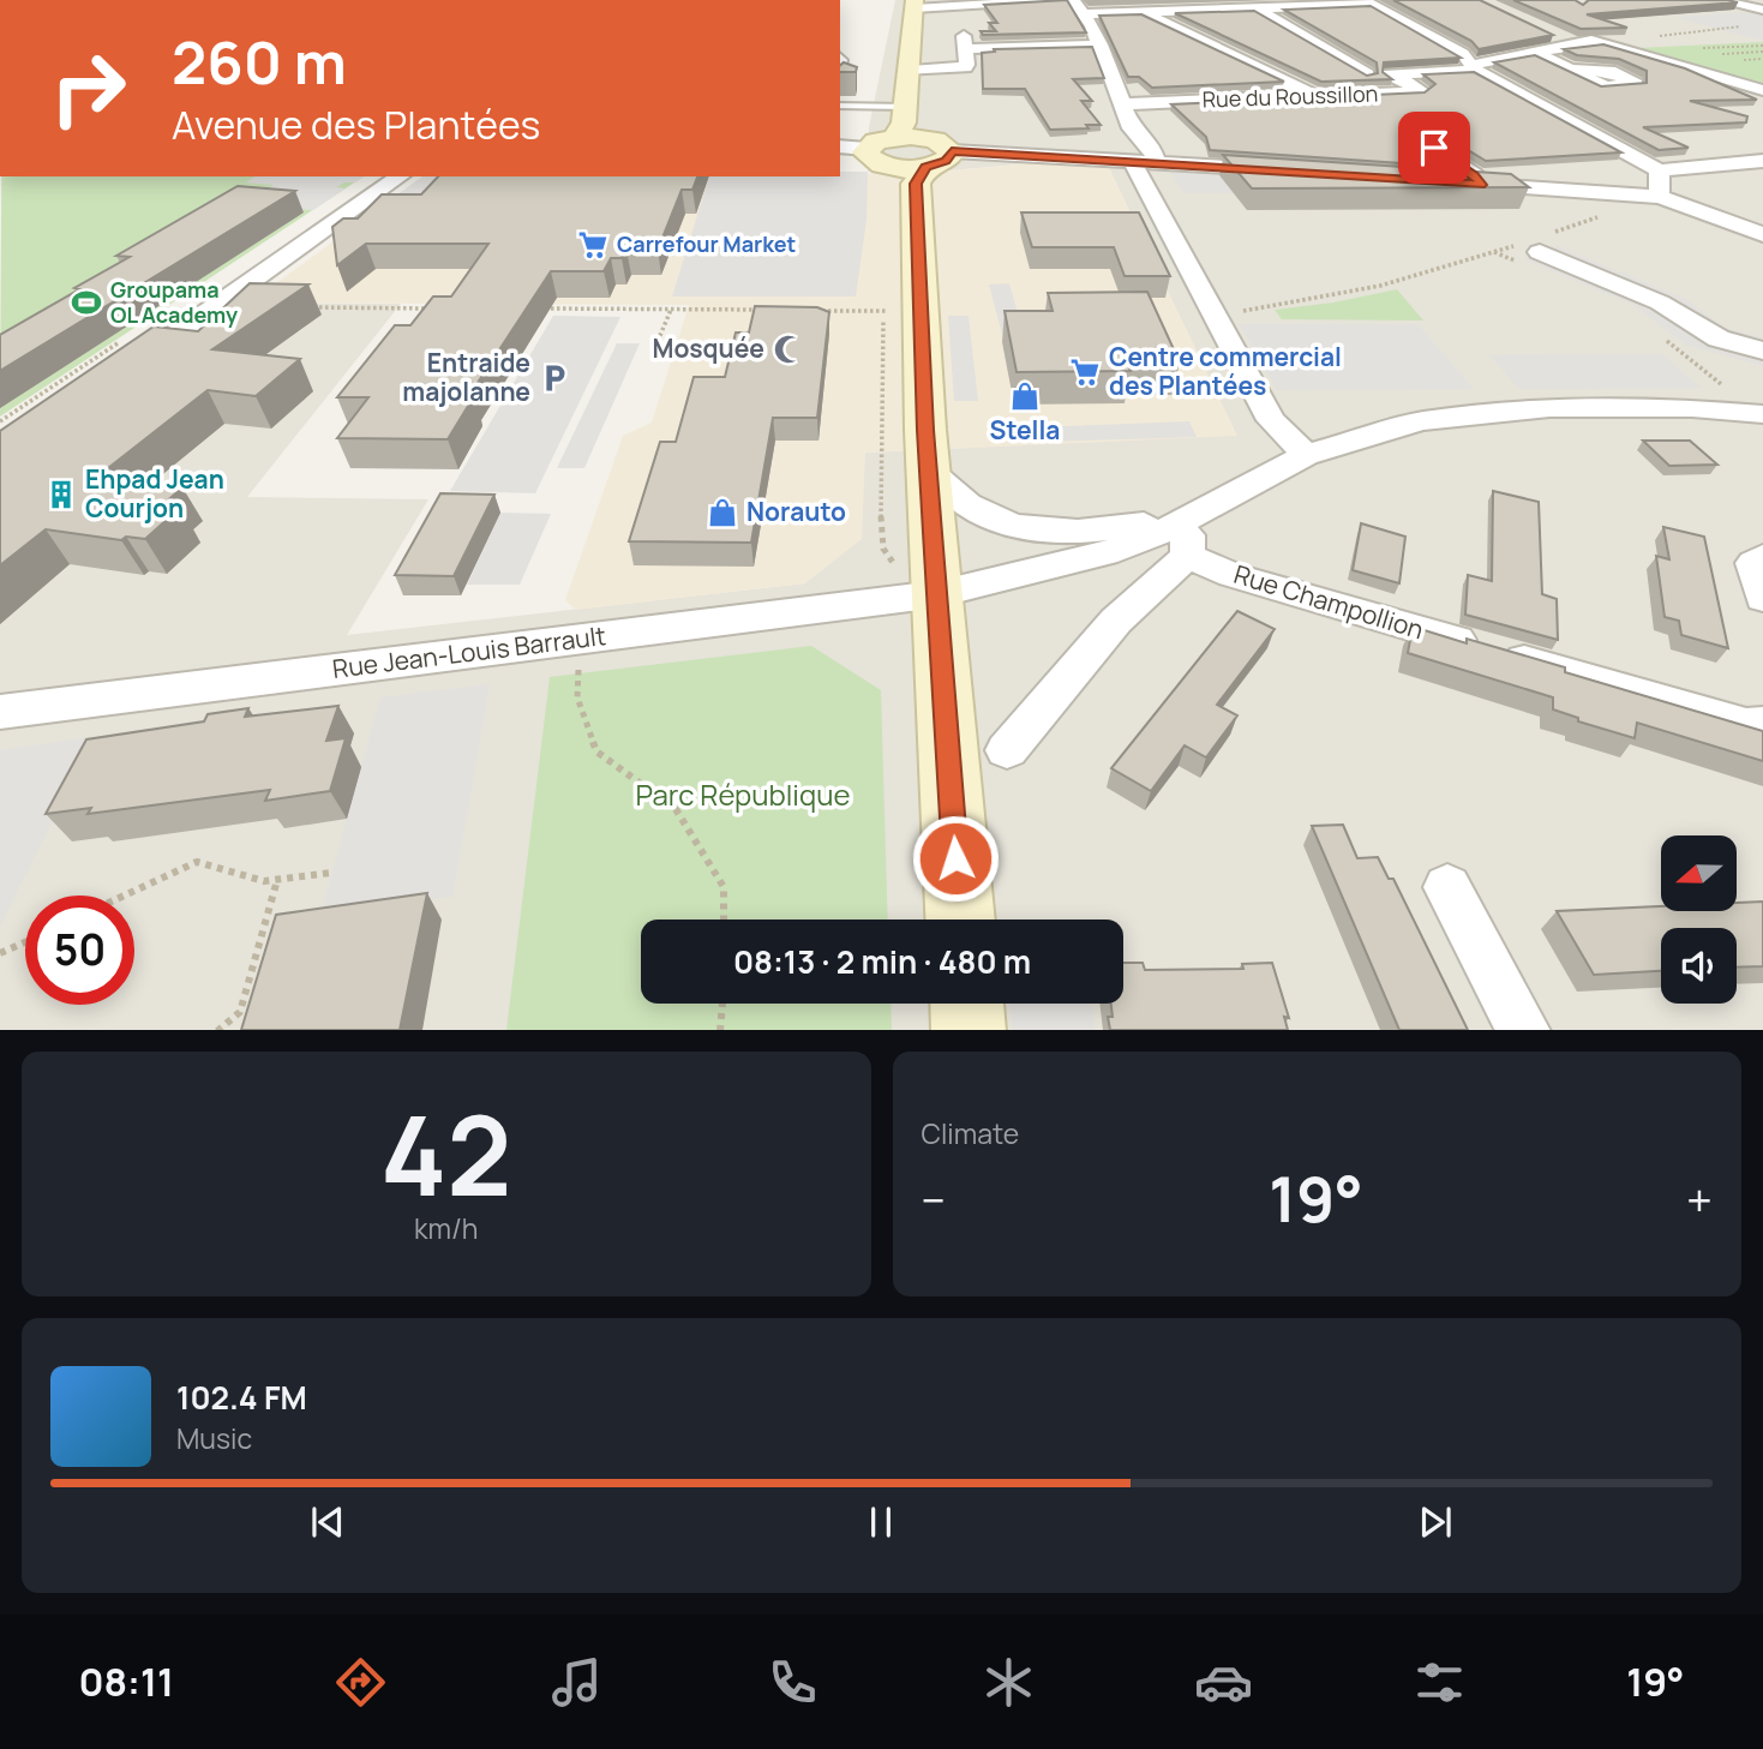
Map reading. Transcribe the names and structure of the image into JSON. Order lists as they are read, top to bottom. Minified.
{"streets":{"street":["Rue du Roussillon","Rue Champollion","Rue Jean-Louis Barrault"]},"parks":["Parc République"],"places":{"supermarket":["Carrefour Market","Centre commercial des Plantées"],"sports":["Groupama OL Academy"],"mosque":["Mosquée"],"parking":["Entraide majolanne"],"shop":["Stella","Norauto"],"building":["Ehpad Jean Courjon"]},"north":"left","page":{"turn":["260 m","Avenue des Plantées"],"limit":"50","trip":"08:13 · 2 min · 480 m","tile":[["42","km/h"],"Climate"],"heat":["−","19°","+"],"song":["102.4 FM","Music"],"tabs":["08:11","19°"]}}
